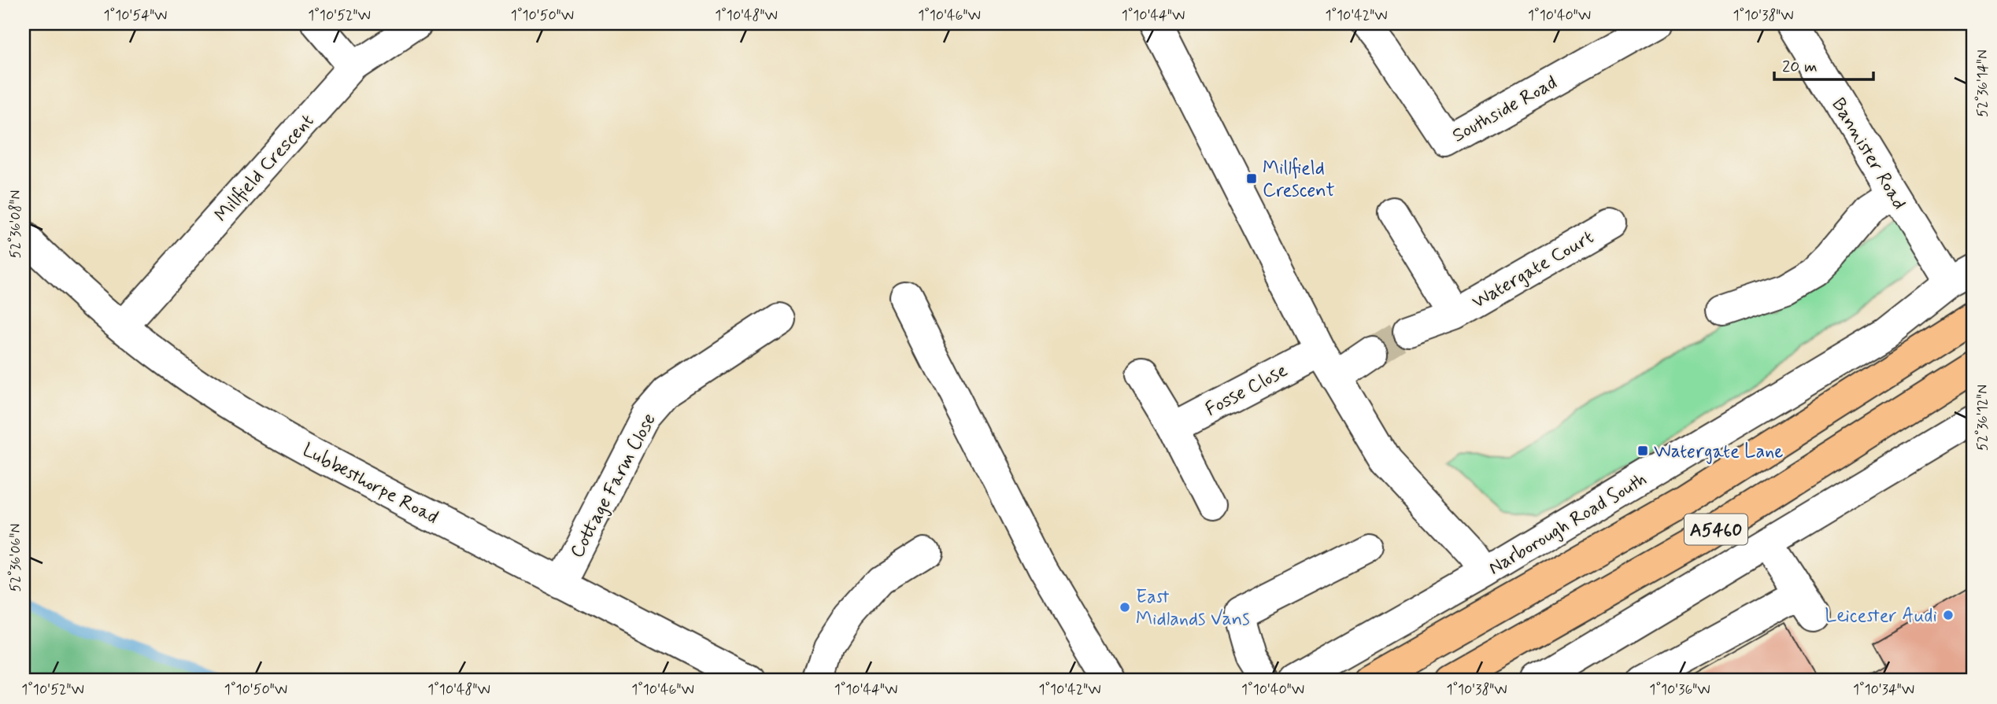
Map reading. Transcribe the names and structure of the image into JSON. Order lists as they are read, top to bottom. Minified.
{"streets":{"main road":["Narborough Road South","A5460"],"street":["Southside Road","Bannister Road","Millfield Crescent","Watergate Court","Fosse Close","Lubbesthorpe Road","Cottage Farm Close"]},"crossings":[["Bannister Road","Narborough Road South"],["Millfield Crescent","Lubbesthorpe Road"],["Lubbesthorpe Road","Cottage Farm Close"]],"places":{"transit":["Millfield Crescent","Watergate Lane"],"other":["East Midlands Vans","Leicester Audi"]},"scale_bar":"20 m","coordinates":["1°10'54\"W","1°10'52\"W","1°10'50\"W","1°10'48\"W","1°10'46\"W","1°10'44\"W","1°10'42\"W","1°10'40\"W","1°10'38\"W","52°36'14\"N","52°36'08\"N","52°36'12\"N","52°36'06\"N","1°10'36\"W","1°10'34\"W"]}
